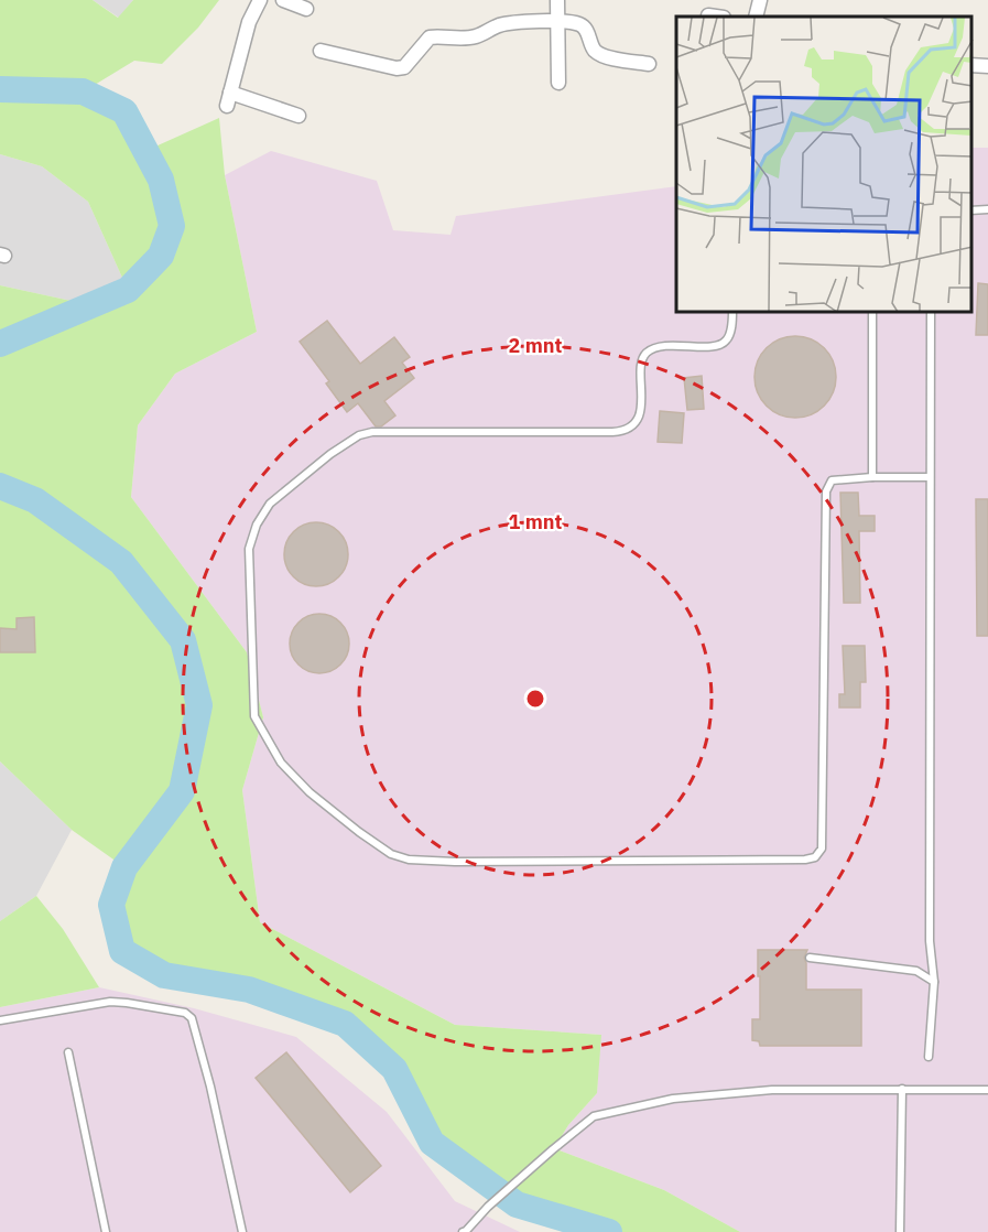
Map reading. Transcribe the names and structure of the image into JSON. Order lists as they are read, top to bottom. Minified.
{"rings":["2 mnt","1 mnt"]}
